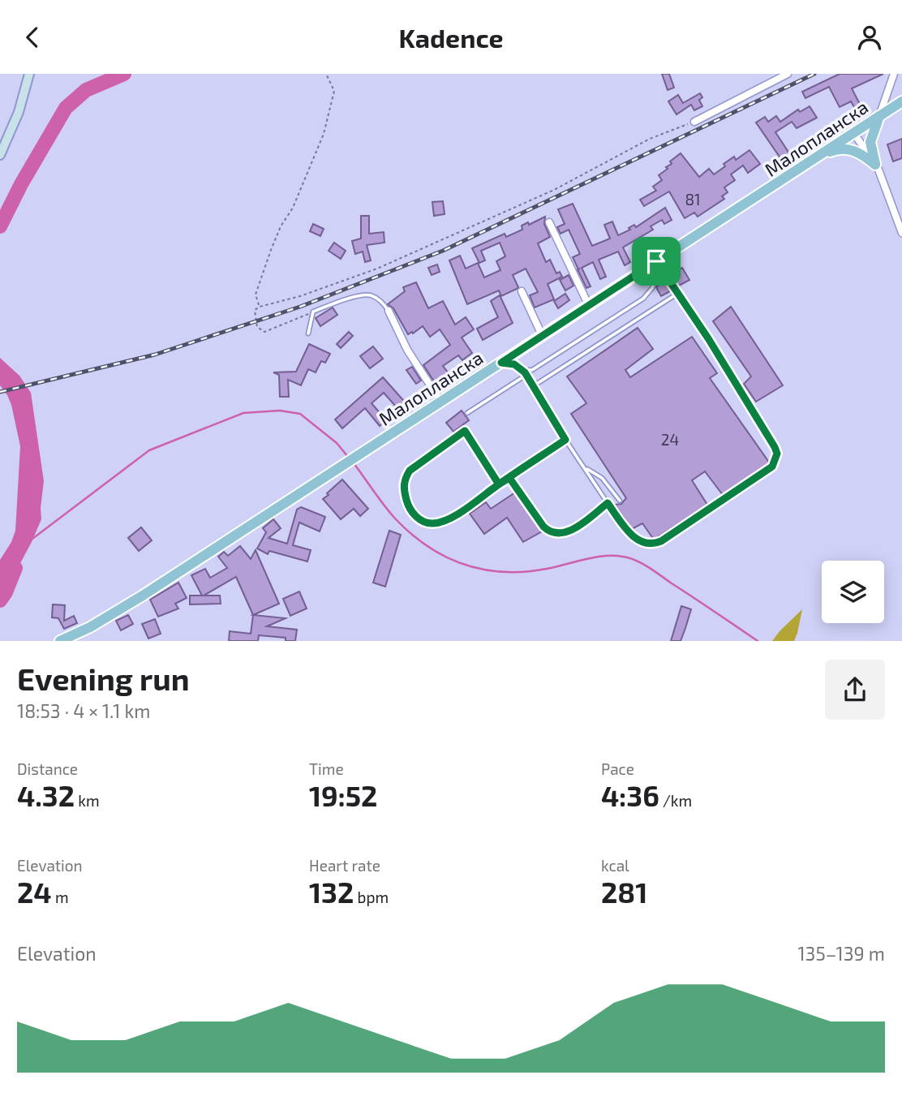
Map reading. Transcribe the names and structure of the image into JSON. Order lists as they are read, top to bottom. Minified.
{"streets":{"main road":["Малопланска"]},"house_numbers":["81","24"],"page":{"header":"Kadence","heading":["Evening run","18:53 · 4 × 1.1 km"],"stats":[["Distance","4.32 km"],["Time","19:52"],["Pace","4:36 /km"],["Elevation","24 m"],["Heart rate","132 bpm"],["kcal","281"]],"chart":["Elevation","135–139 m"]}}
